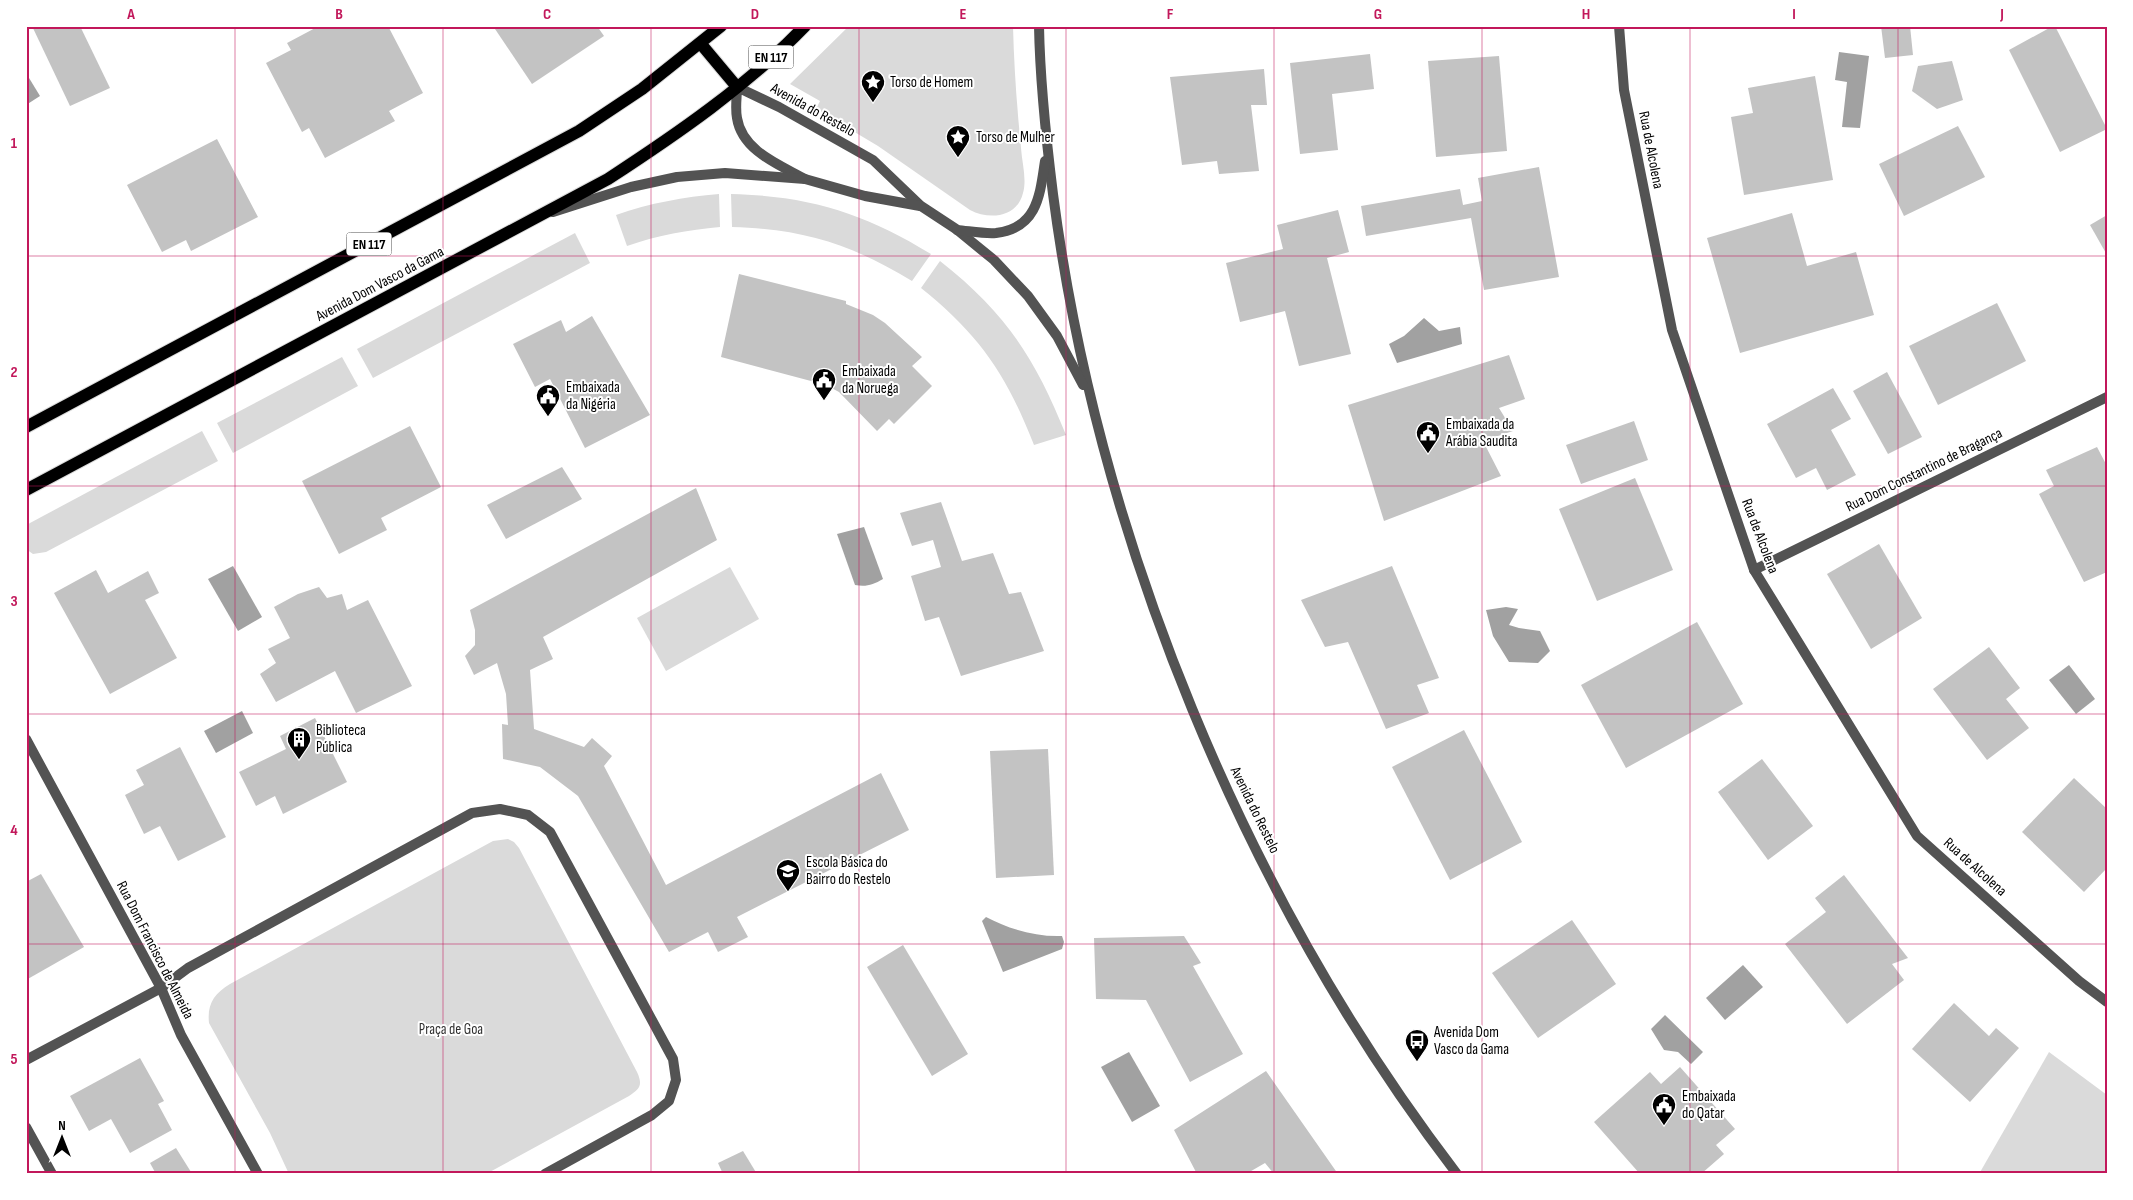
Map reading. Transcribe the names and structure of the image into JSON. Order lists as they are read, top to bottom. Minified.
{"streets":{"main road":["EN 117","Avenida Dom Vasco da Gama"],"street":["Avenida do Restelo","Rua de Alcolena","Rua Dom Constantino de Bragança","Rua Dom Francisco de Almeida"]},"crossings":[["EN 117","Avenida do Restelo"],["EN 117","Avenida Dom Vasco da Gama"],["Avenida do Restelo","Avenida Dom Vasco da Gama"],["Rua de Alcolena","Rua Dom Constantino de Bragança"]],"parks":["Praça de Goa"],"places":{"place":["Torso de Homem","Torso de Mulher"],"public building":["Embaixada da Noruega","Embaixada da Nigéria","Embaixada da Arábia Saudita","Embaixada do Qatar"],"building":["Biblioteca Pública"],"school or university":["Escola Básica do Bairro do Restelo"],"bus stop":["Avenida Dom Vasco da Gama"]},"north":"top","grid":{"columns":["A","B","C","D","E","F","G","H","I","J"],"rows":["1","2","3","4","5"]}}
